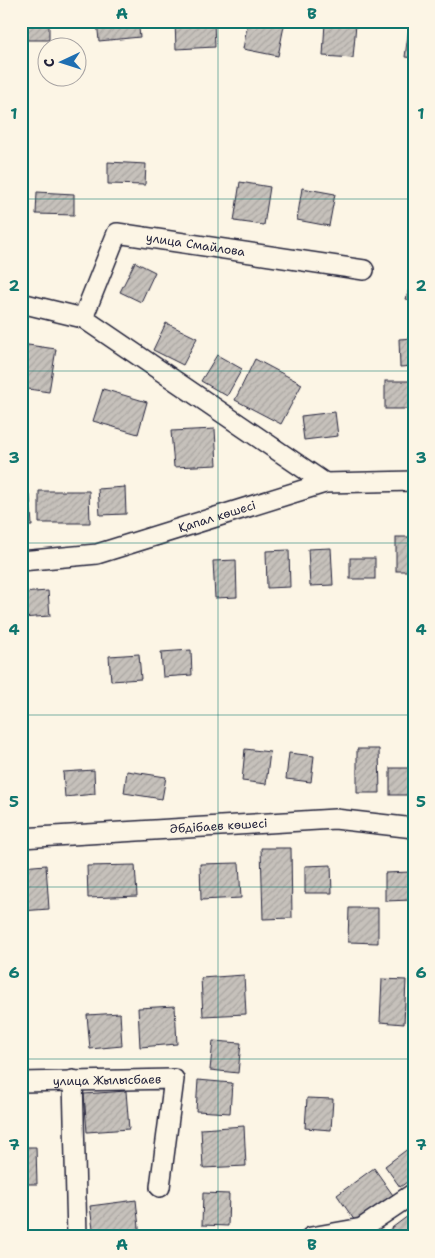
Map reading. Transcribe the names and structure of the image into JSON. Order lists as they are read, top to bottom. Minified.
{"streets":{"street":["улица Смайлова","Қапал көшесі","Әбдібаев көшесі","улица Жылысбаев"]},"north":"left","grid":{"columns":["A","B"],"rows":["1","2","3","4","5","6","7"]}}
